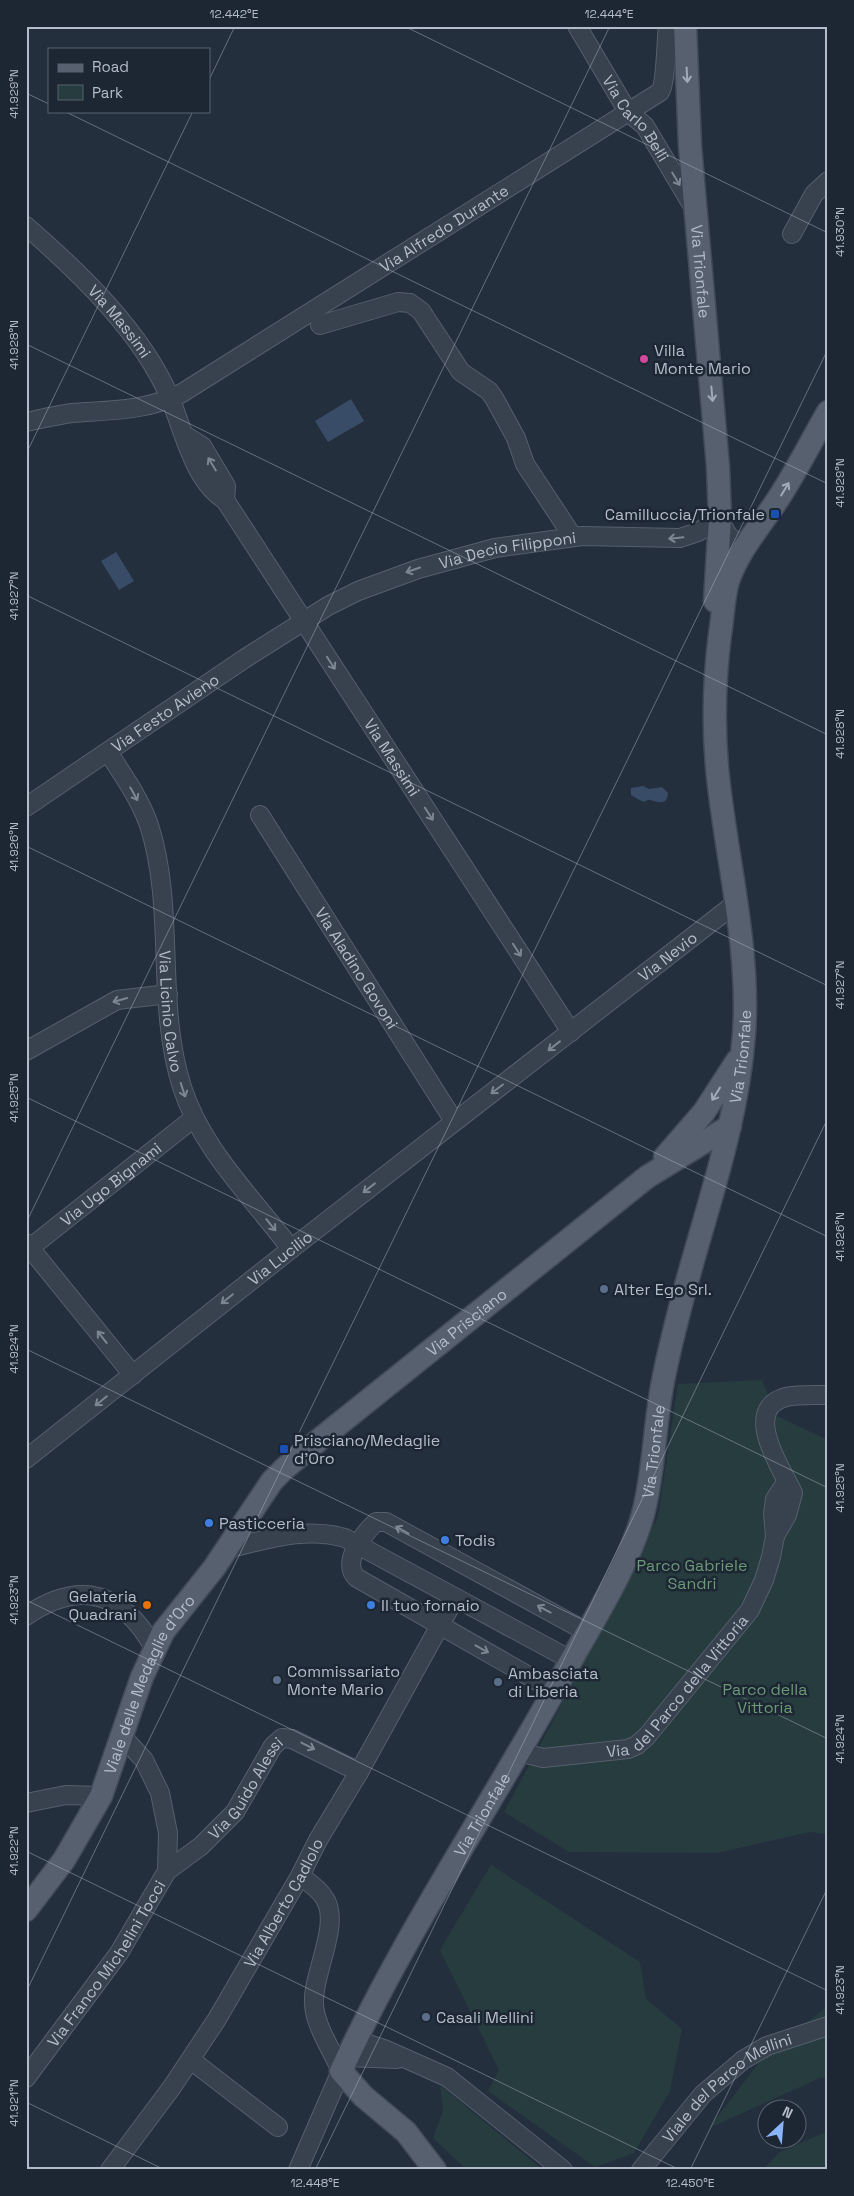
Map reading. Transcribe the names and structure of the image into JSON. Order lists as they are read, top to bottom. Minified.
{"streets":{"main road":["Via Trionfale","Via Prisciano","Viale delle Medaglie d'Oro"],"street":["Via Carlo Belli","Via Alfredo Durante","Via Massimi","Via Decio Filipponi","Via Festo Avieno","Via Nevio","Via Aladino Govoni","Via Licinio Calvo","Via Ugo Bignami","Via Lucilio","Via del Parco della Vittoria","Via Guido Alessi","Via Alberto Cadlolo","Via Franco Michelini Tocci","Viale del Parco Mellini"]},"crossings":[["Via Carlo Belli","Via Alfredo Durante"],["Via Carlo Belli","Via Trionfale"],["Via Alfredo Durante","Via Massimi"],["Via Trionfale","Via Decio Filipponi"],["Via Trionfale","Via Nevio"],["Via Trionfale","Via Prisciano"],["Via Trionfale","Via del Parco della Vittoria"],["Via Massimi","Via Decio Filipponi"],["Via Massimi","Via Festo Avieno"],["Via Massimi","Via Nevio"],["Via Massimi","Via Lucilio"],["Via Decio Filipponi","Via Festo Avieno"],["Via Festo Avieno","Via Licinio Calvo"],["Via Nevio","Via Lucilio"],["Via Aladino Govoni","Via Lucilio"],["Via Licinio Calvo","Via Ugo Bignami"],["Via Licinio Calvo","Via Lucilio"],["Via Prisciano","Viale delle Medaglie d'Oro"],["Viale delle Medaglie d'Oro","Via Franco Michelini Tocci"],["Via Guido Alessi","Via Alberto Cadlolo"],["Via Guido Alessi","Via Franco Michelini Tocci"]],"one_way":["Via Carlo Belli","Via Massimi","Via Decio Filipponi","Via Licinio Calvo","Via Lucilio","Via Guido Alessi"],"parks":["Parco Gabriele Sandri","Parco della Vittoria"],"places":{"other":["Villa Monte Mario","Alter Ego Srl.","Pasticceria","Todis","Gelateria Quadrani","Il tuo fornaio","Commissariato Monte Mario","Ambasciata di Liberia","Casali Mellini"],"transit":["Camilluccia/Trionfale","Prisciano/Medaglie d'Oro"]},"legend":["Road","Park"],"north":"top right","coordinates":["12.442°E","12.444°E","41.929°N","41.930°N","41.928°N","41.927°N","41.926°N","41.925°N","41.924°N","41.923°N","41.922°N","41.921°N","12.448°E","12.450°E"]}
